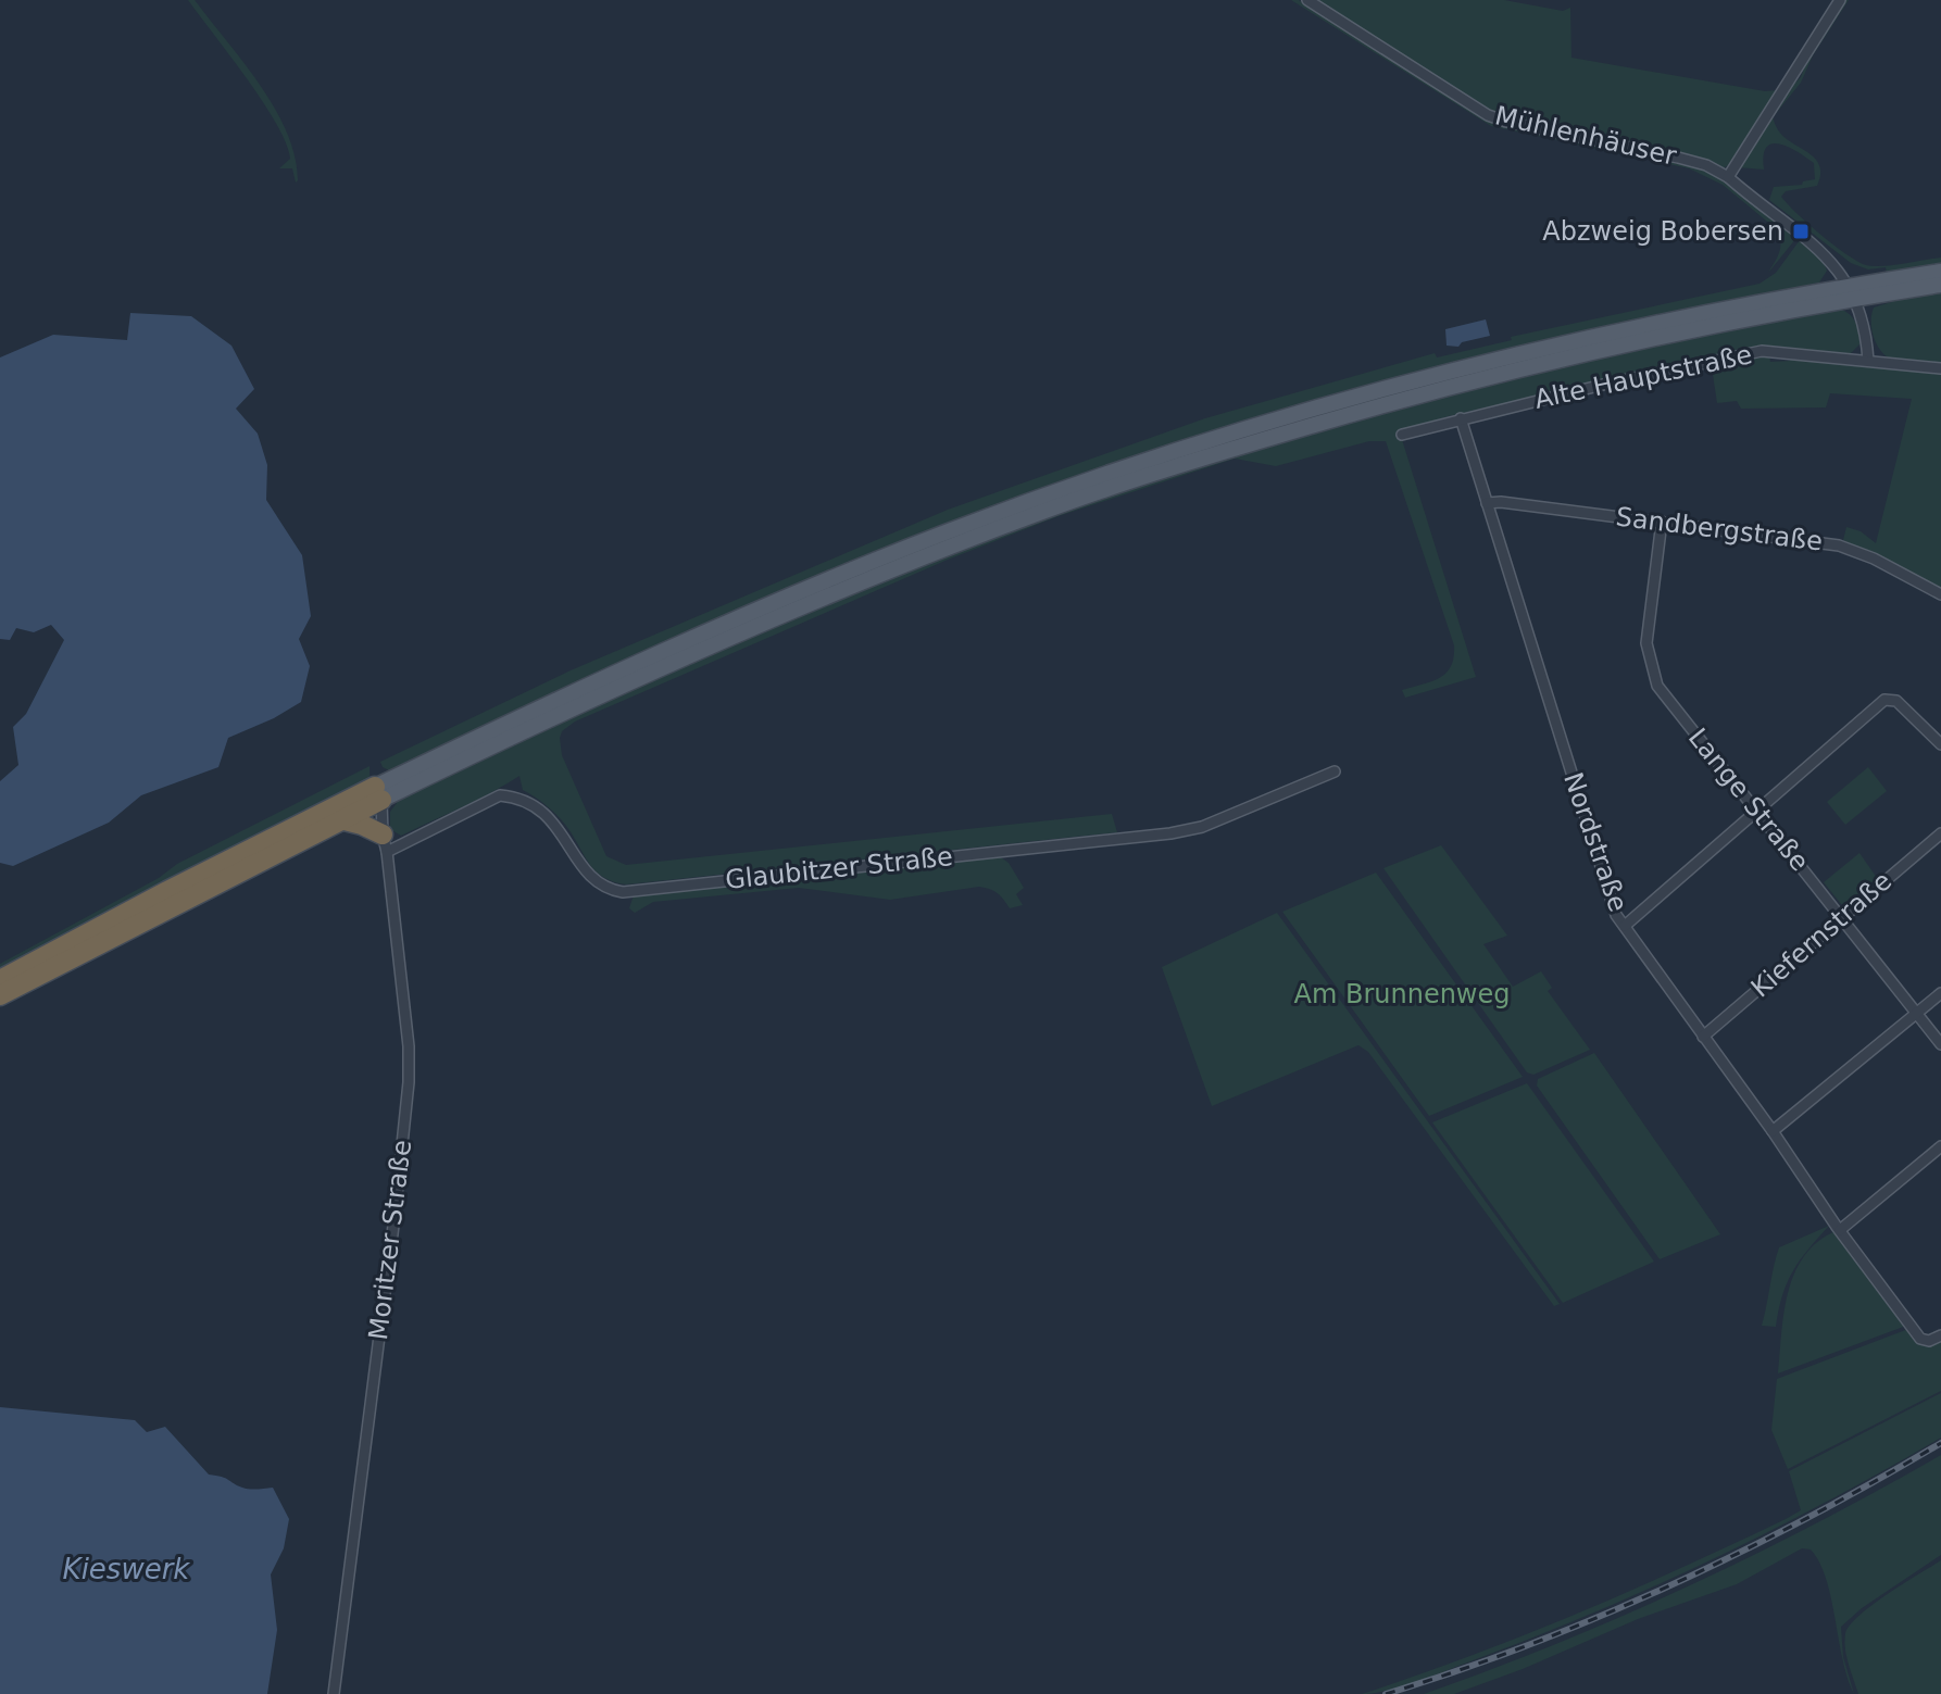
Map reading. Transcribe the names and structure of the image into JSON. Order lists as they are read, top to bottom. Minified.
{"streets":{"street":["Mühlenhäuser","Alte Hauptstraße","Sandbergstraße","Lange Straße","Nordstraße","Glaubitzer Straße","Kiefernstraße","Moritzer Straße"]},"crossings":[["Alte Hauptstraße","Nordstraße"],["Sandbergstraße","Lange Straße"],["Sandbergstraße","Nordstraße"],["Lange Straße","Kiefernstraße"],["Nordstraße","Kiefernstraße"],["Glaubitzer Straße","Moritzer Straße"]],"water":["Kieswerk"],"parks":["Am Brunnenweg"],"places":{"transit":["Abzweig Bobersen"]}}
